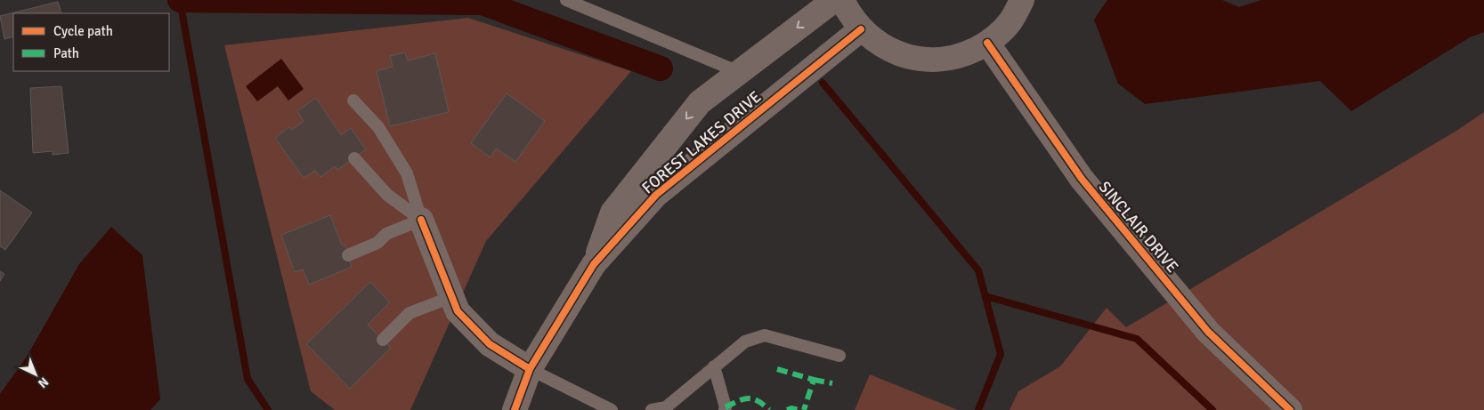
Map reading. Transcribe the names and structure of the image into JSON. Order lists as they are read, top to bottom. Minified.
{"streets":{"street":["FOREST LAKES DRIVE","SINCLAIR DRIVE"]},"legend":["Cycle path","Path"],"north":"bottom right"}
